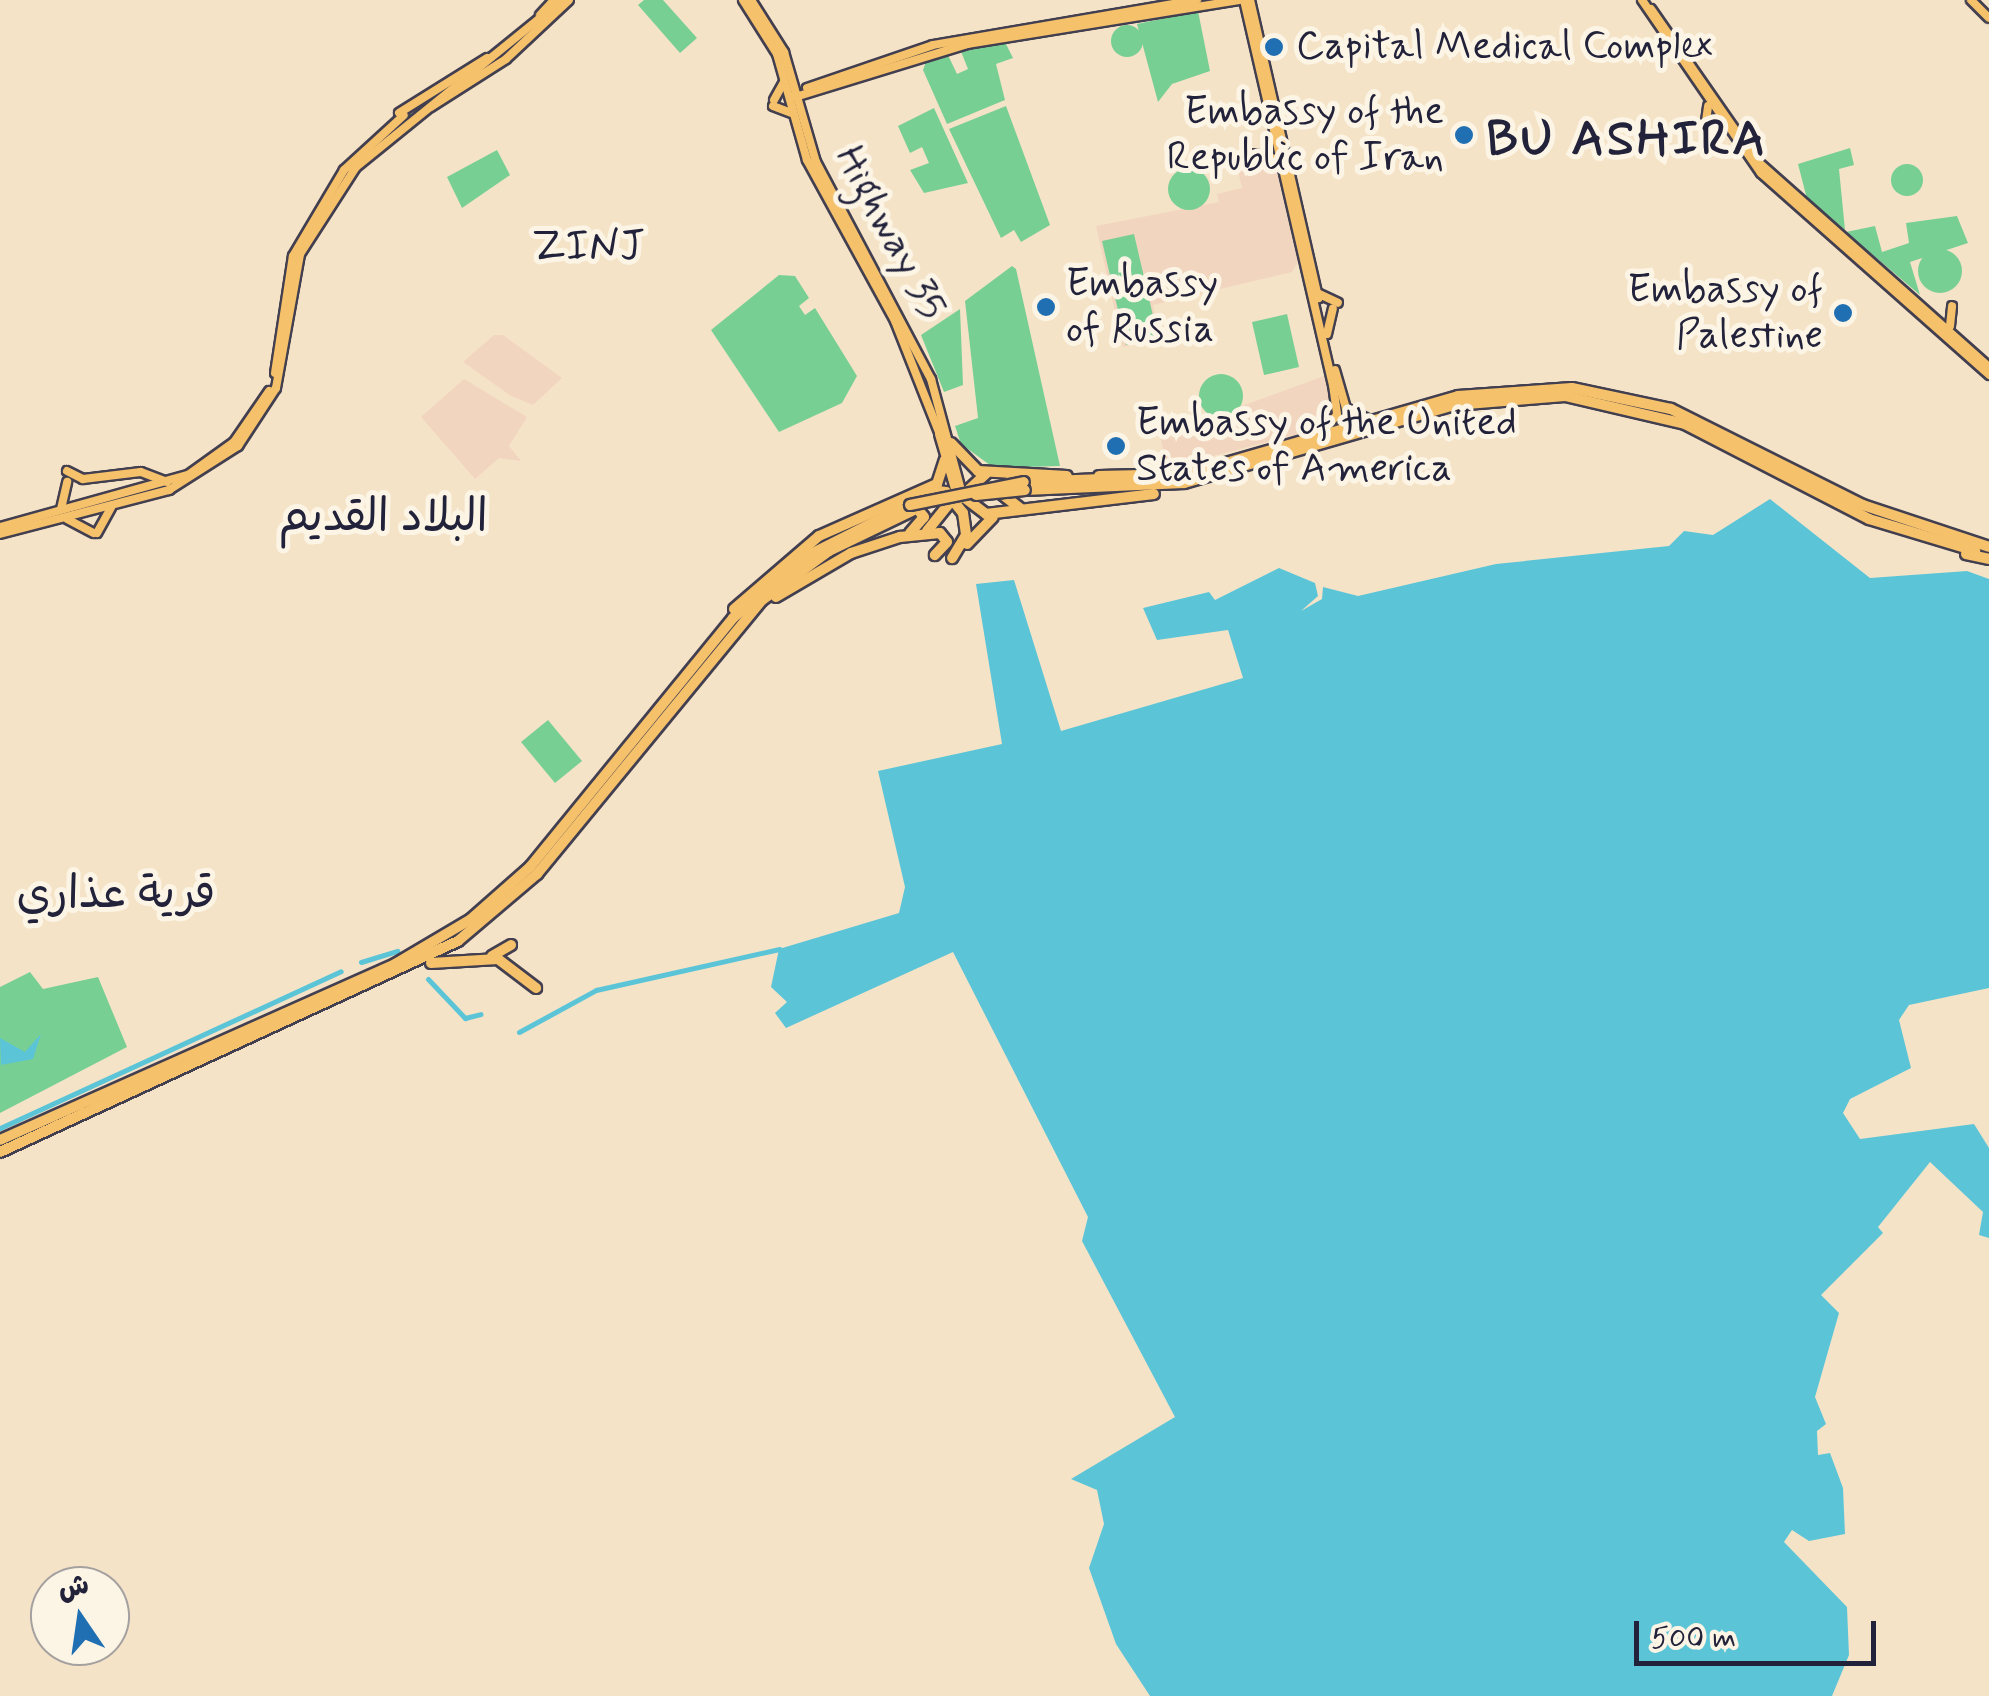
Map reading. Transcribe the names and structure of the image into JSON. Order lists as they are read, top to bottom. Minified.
{"streets":{"main road":["Highway 35"]},"districts":["BU ASHIRA","ZINJ","البلاد القديم","قرية عذاري"],"places":["Capital Medical Complex","Embassy of the Republic of Iran","Embassy of Russia","Embassy of Palestine","Embassy of the United States of America"],"scale_bar":"500 m","north":"top"}
